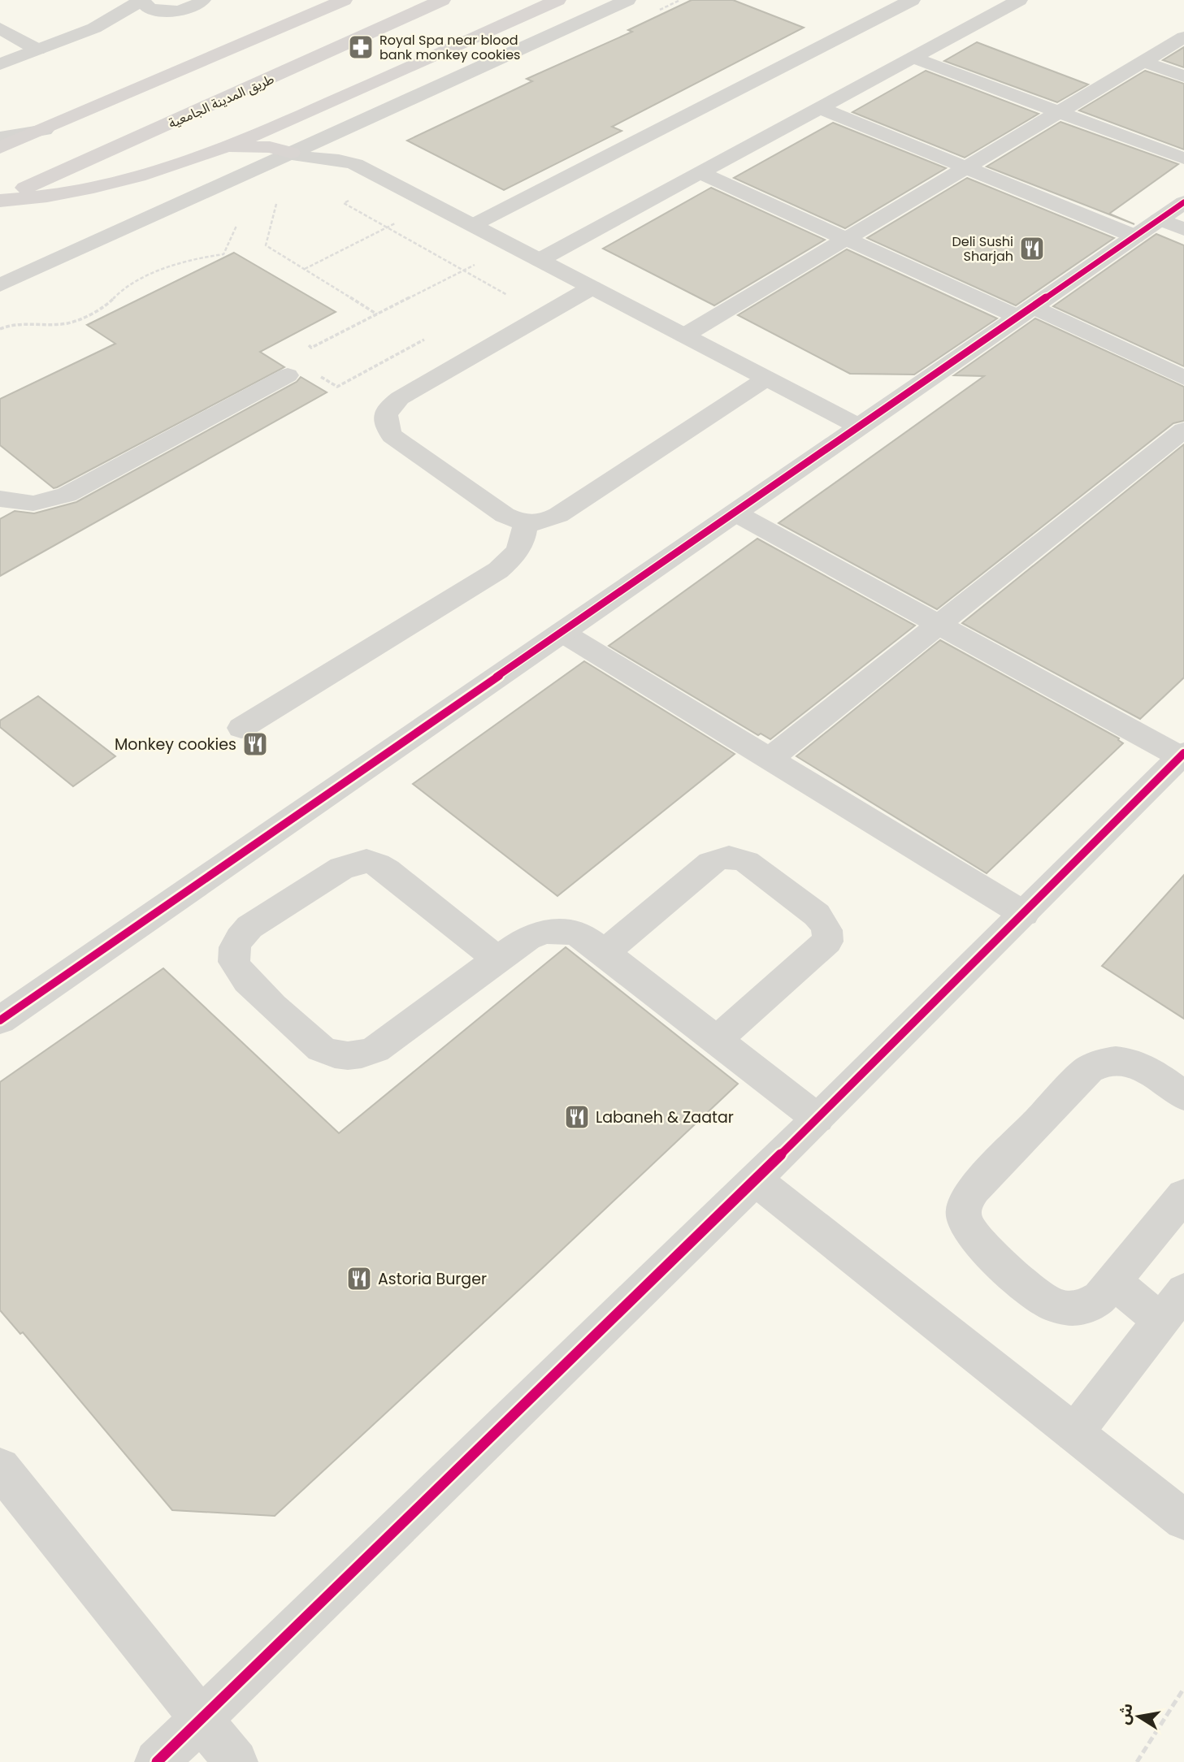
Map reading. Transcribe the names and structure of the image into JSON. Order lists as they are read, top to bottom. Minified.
{"streets":{"main road":["طريق المدينة الجامعية"]},"places":{"pharmacy":["Royal Spa near blood bank monkey cookies"],"restaurant":["Deli Sushi Sharjah","Monkey cookies","Labaneh & Zaatar","Astoria Burger"]},"north":"left"}
